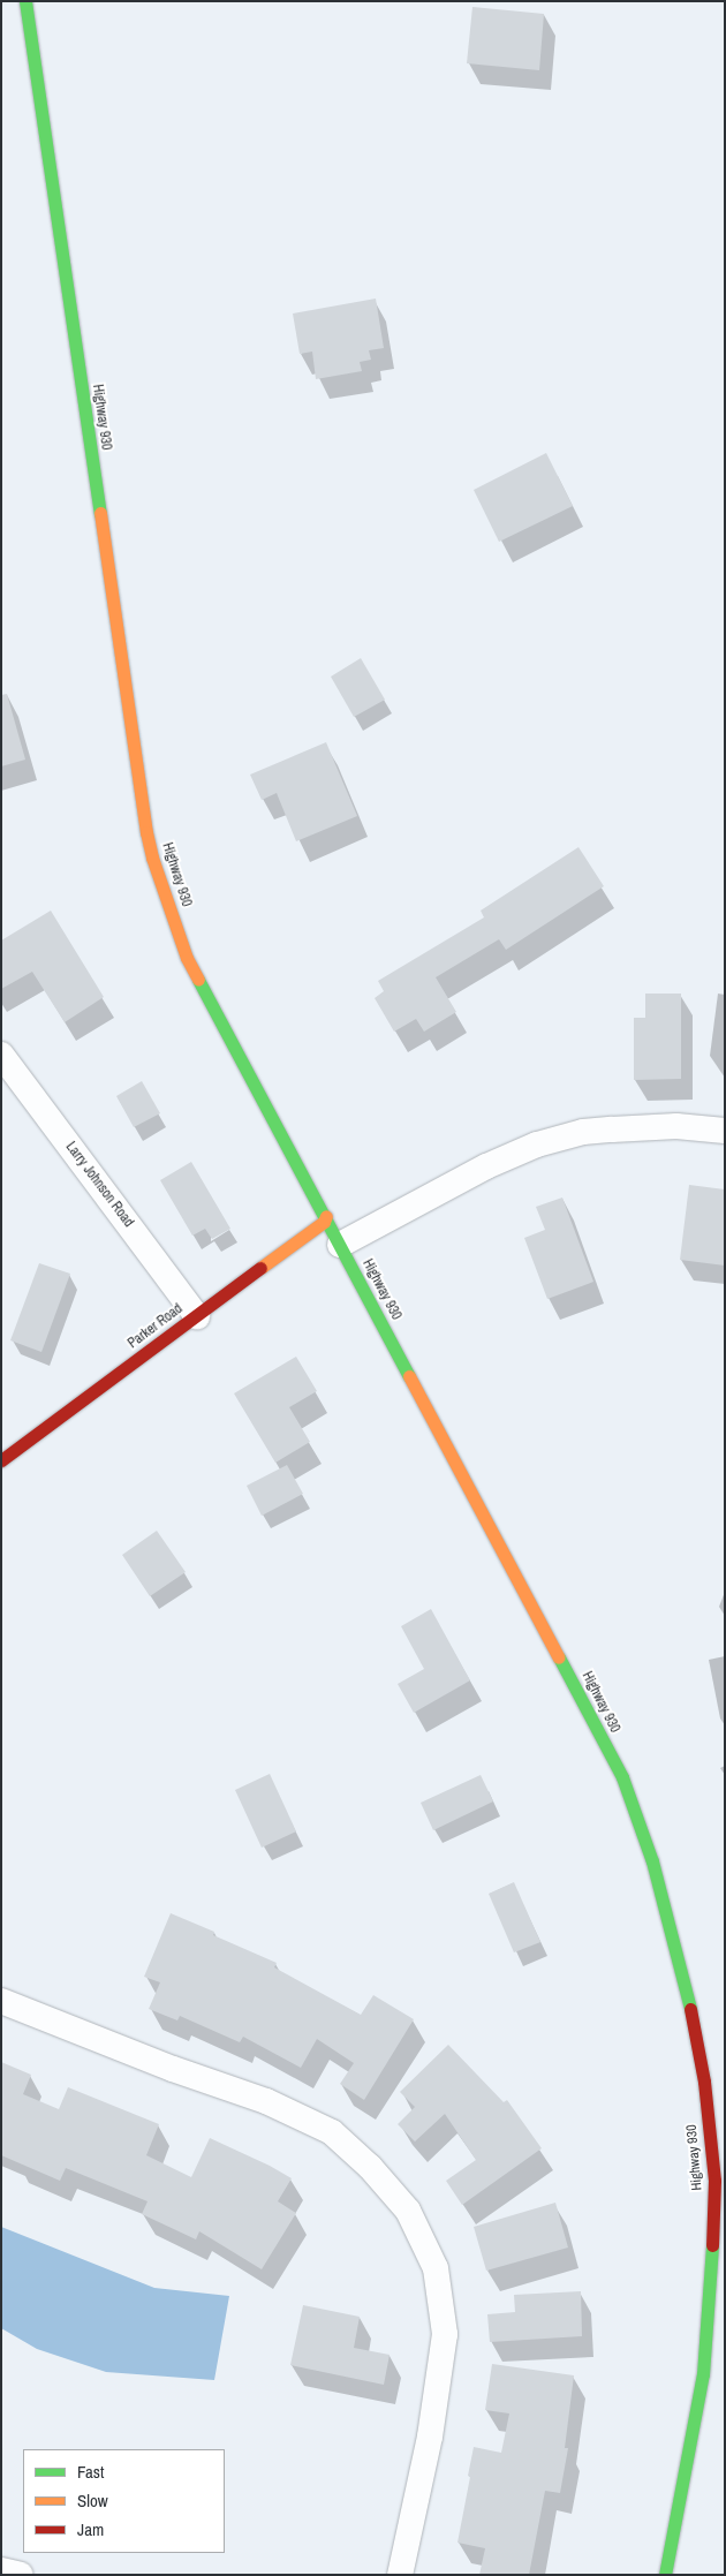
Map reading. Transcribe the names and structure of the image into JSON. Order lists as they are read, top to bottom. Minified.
{"streets":{"street":["Highway 930","Larry Johnson Road","Parker Road"]},"crossings":[["Highway 930","Parker Road"],["Larry Johnson Road","Parker Road"]],"legend":["Fast","Slow","Jam"]}
